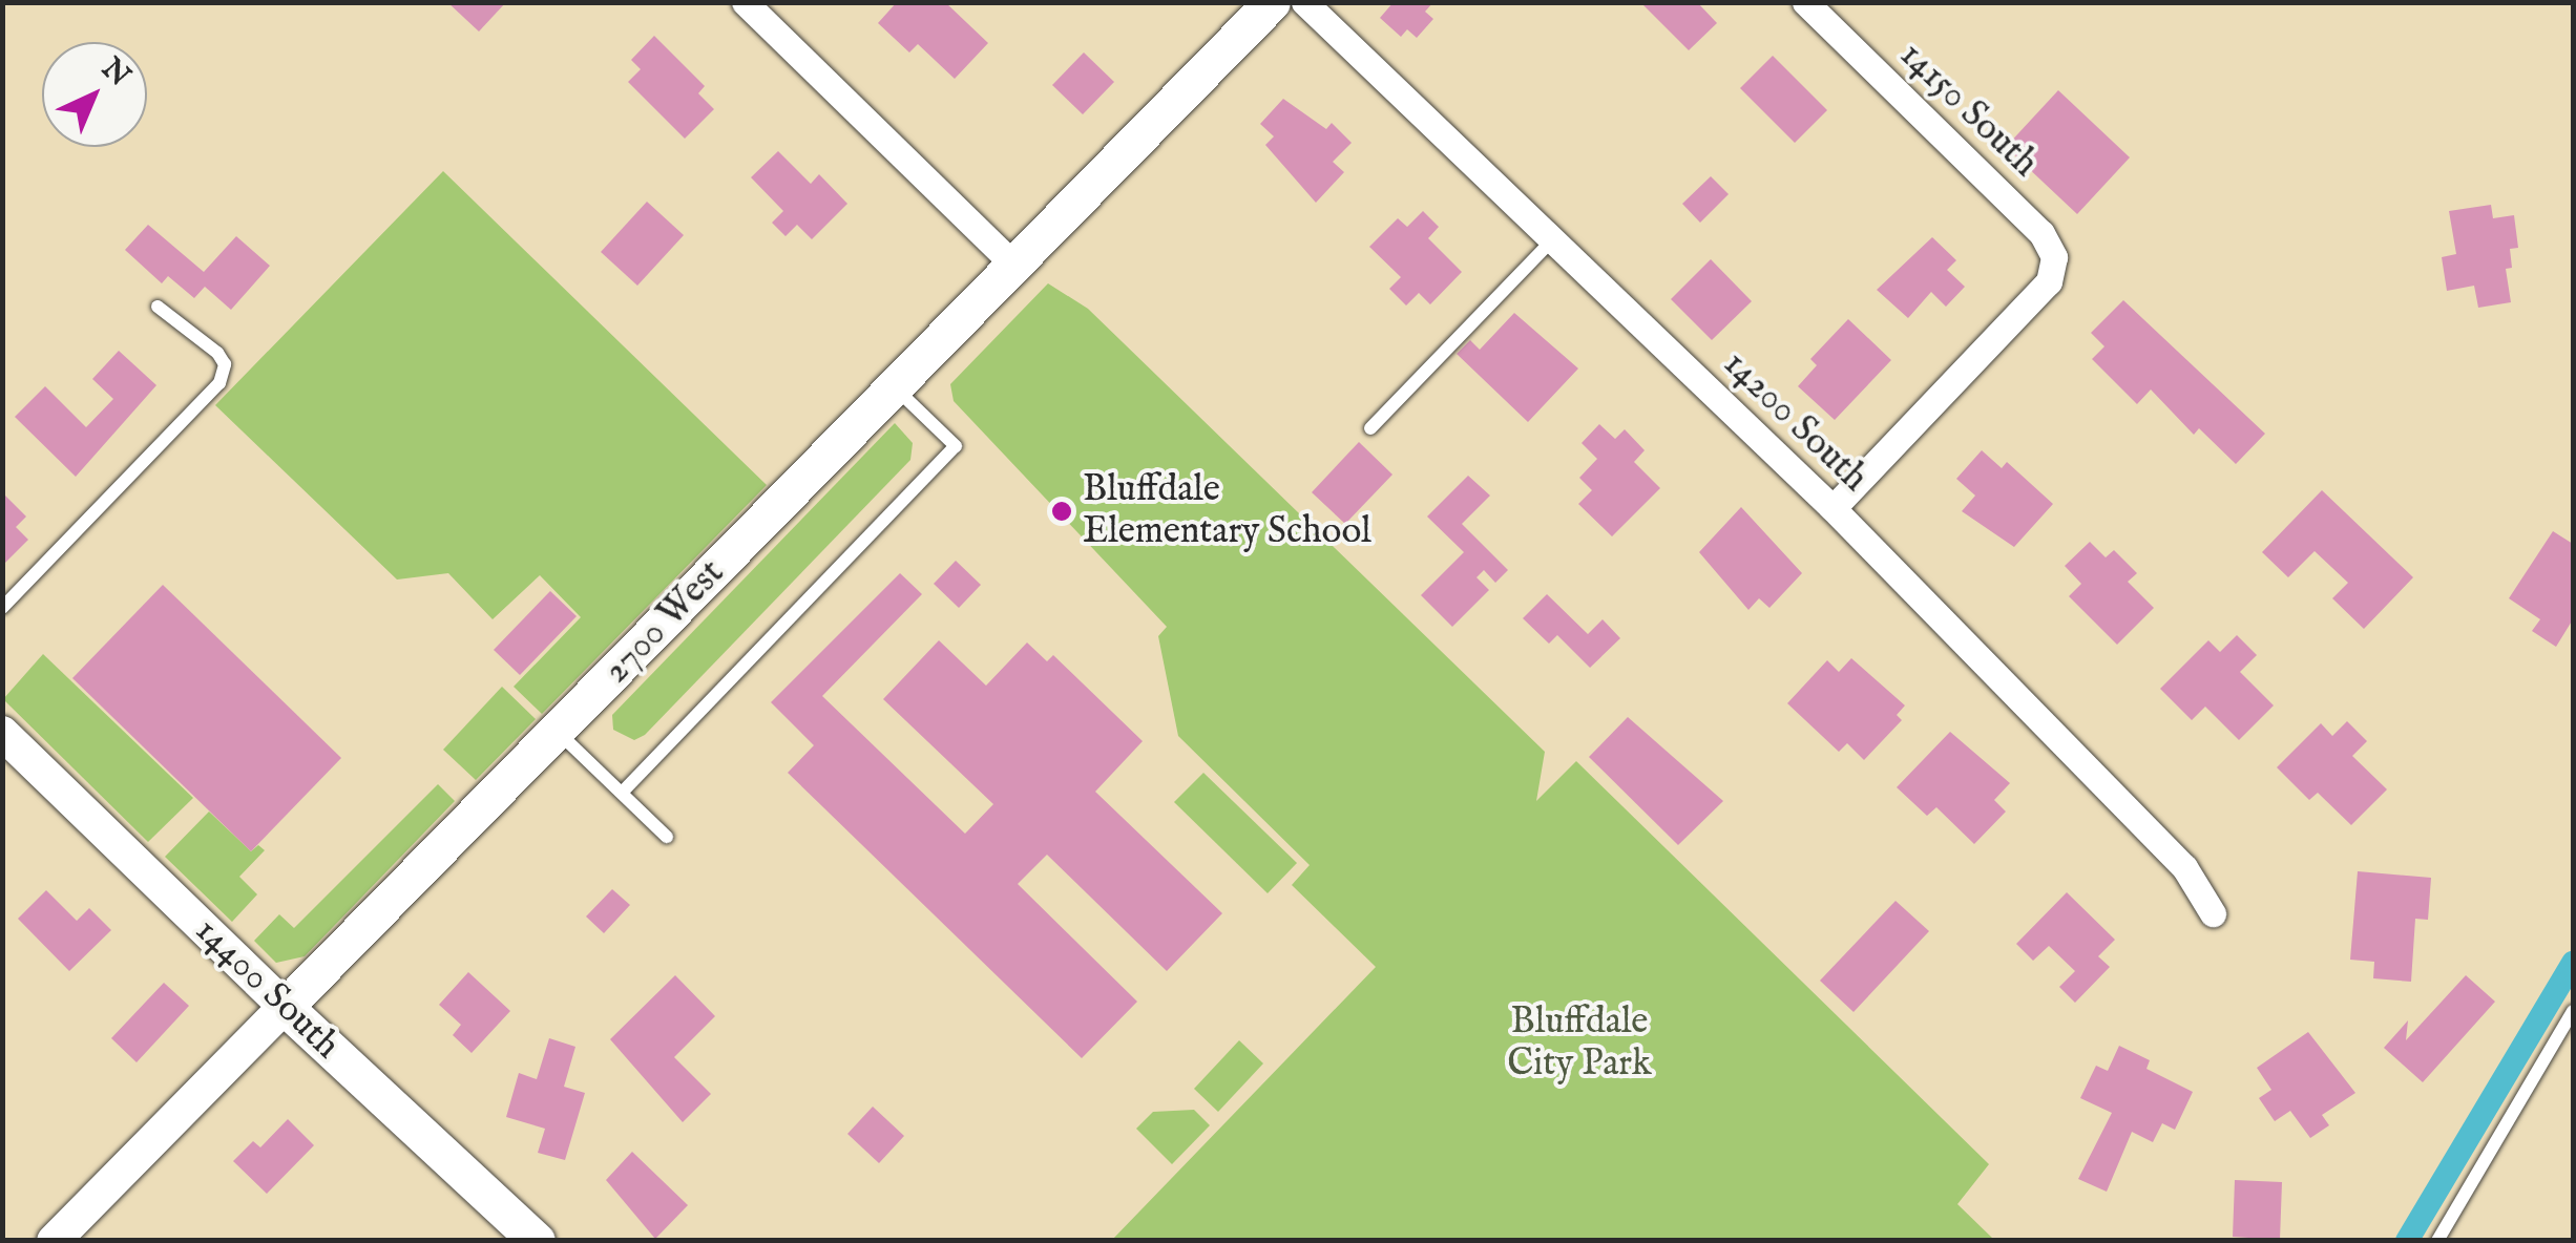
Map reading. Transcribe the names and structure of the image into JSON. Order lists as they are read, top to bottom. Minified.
{"streets":{"main road":["2700 West","14400 South"],"street":["14150 South","14200 South"]},"crossings":[["14150 South","14200 South"],["2700 West","14400 South"]],"parks":["Bluffdale City Park"],"places":["Bluffdale Elementary School"],"north":"top right"}
